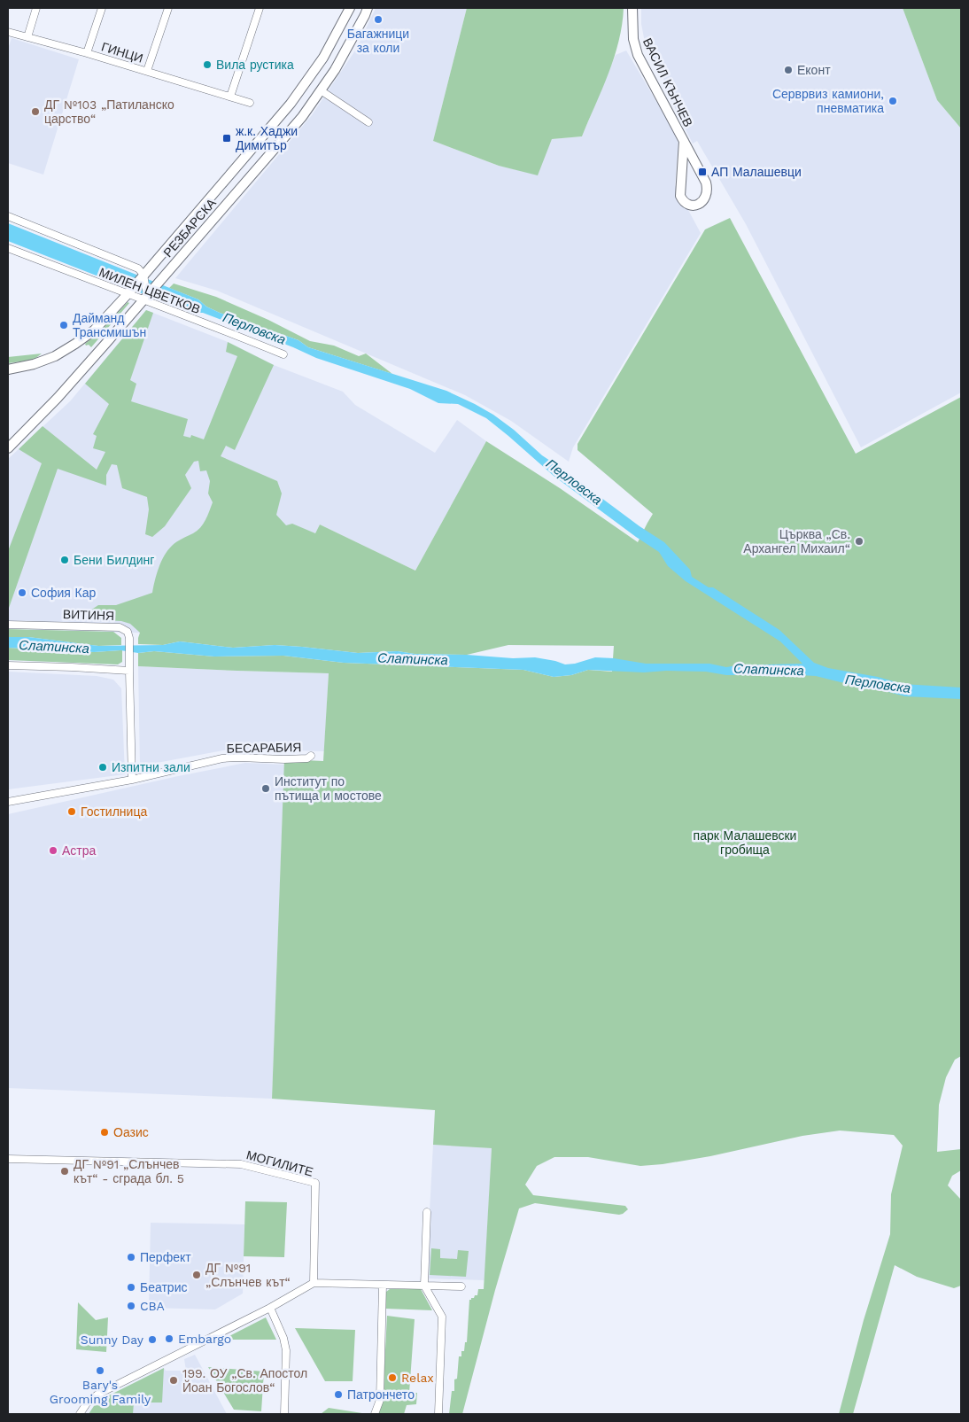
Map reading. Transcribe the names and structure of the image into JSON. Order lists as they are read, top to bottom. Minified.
{"streets":{"street":["ГИНЦИ","ВАСИЛ КЪНЧЕВ","РЕЗБАРСКА","МИЛЕН ЦВЕТКОВ","ВИТИНЯ","БЕСАРАБИЯ","МОГИЛИТЕ"]},"crossings":[["РЕЗБАРСКА","МИЛЕН ЦВЕТКОВ"],["ВИТИНЯ","БЕСАРАБИЯ"]],"water":["Перловска","Слатинска"],"parks":["парк Малашевски гробища"],"places":{"other":["Багажници за коли","Вила рустика","Еконт","Серврвиз камиони, пневматика","ДГ №103 „Патиланско царство“","Дайманд Трансмишън","Църква „Св. Архангел Михаил“","Бени Билдинг","София Кар","Изпитни зали","Институт по пътища и мостове","Гостилница","Астра","Оазис","ДГ №91 „Слънчев кът“ - сграда бл. 5","Перфект","ДГ №91 „Слънчев кът“","Беатрис","CBA","Embargo","Sunny Day","Bary's Grooming Family","Relax","199. ОУ „Св. Апостол Йоан Богослов“","Патрончето"],"transit":["ж.к. Хаджи Димитър","АП Малашевци"]}}
